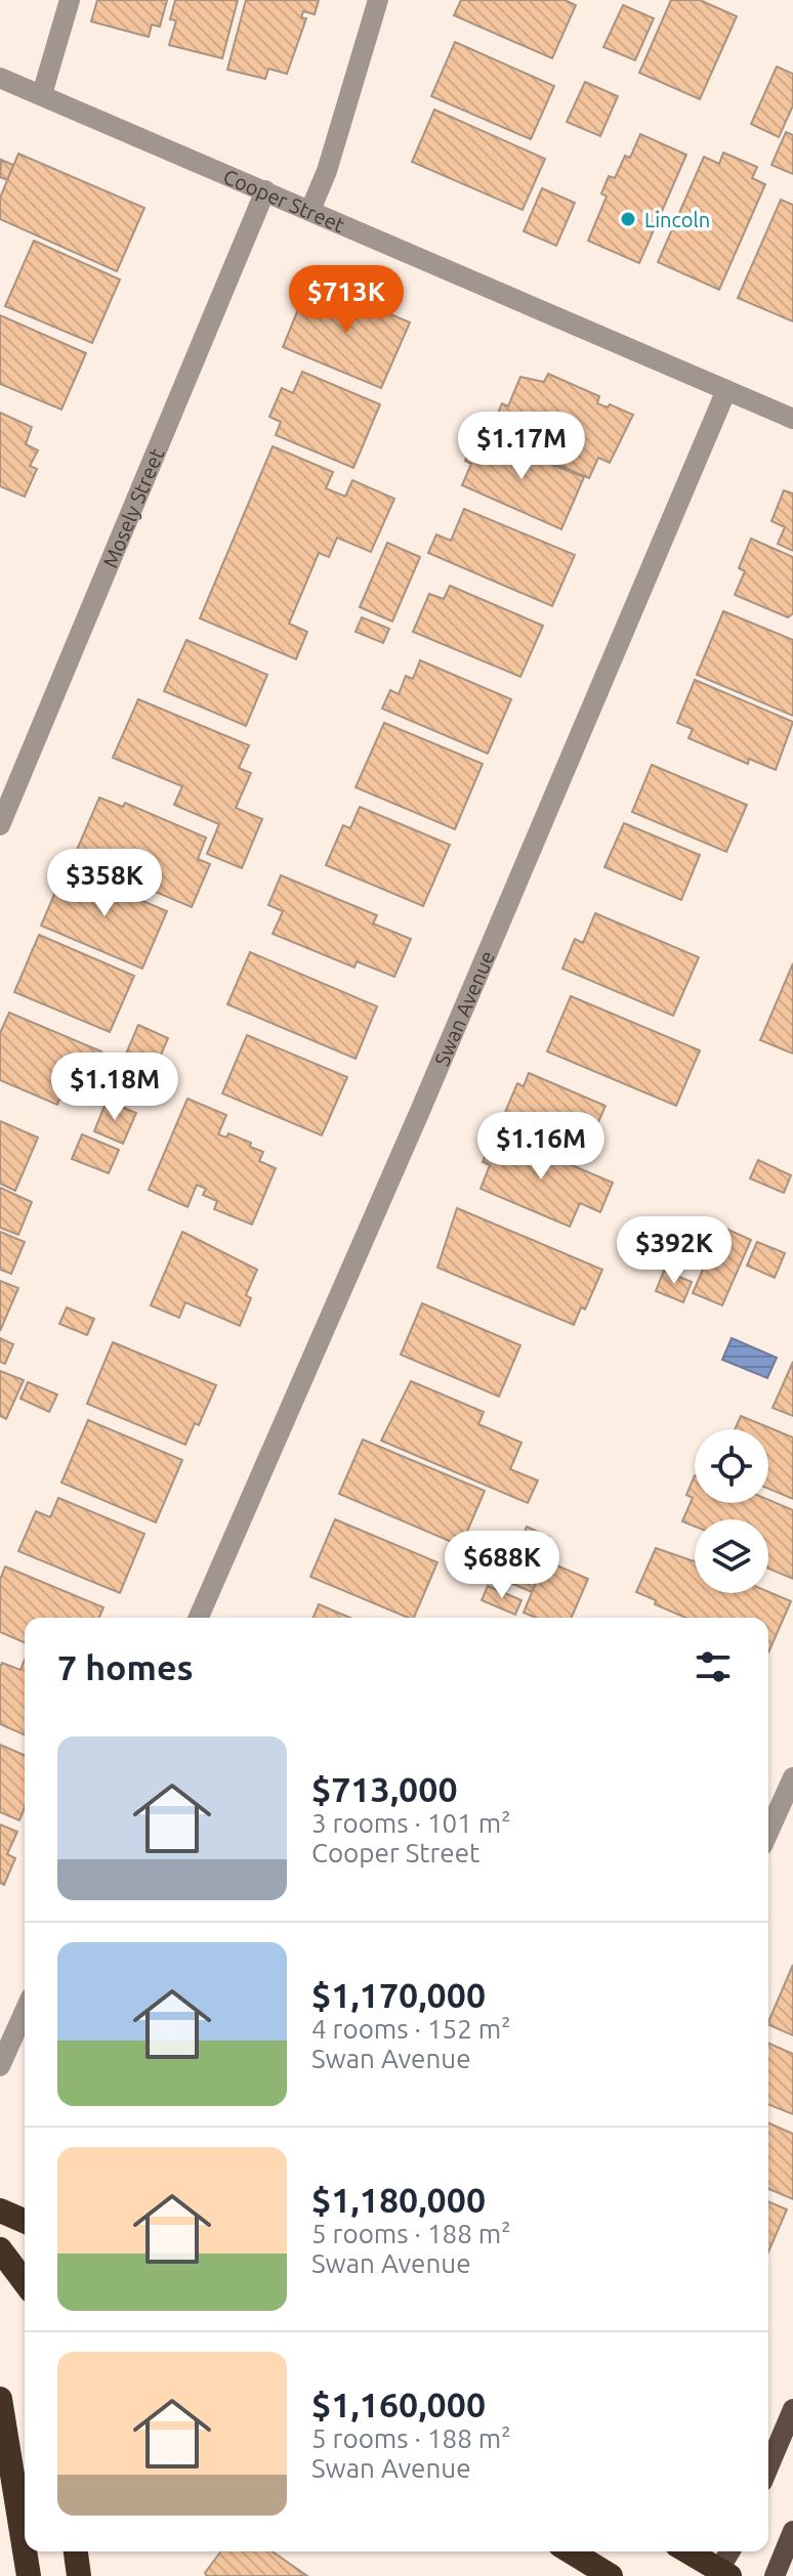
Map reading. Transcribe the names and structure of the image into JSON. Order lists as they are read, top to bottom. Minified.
{"streets":{"street":["Cooper Street","Mosely Street","Swan Avenue"]},"crossings":[["Cooper Street","Mosely Street"],["Cooper Street","Swan Avenue"]],"places":["Lincoln"],"page":{"price":["$713K","$1.17M","$358K","$1.18M","$1.16M","$392K","$688K"],"heading":"7 homes","list":[{"name":"$713,000","note":"3 rooms · 101 m² · Cooper Street"},{"name":"$1,170,000","note":"4 rooms · 152 m² · Swan Avenue"},{"name":"$1,180,000","note":"5 rooms · 188 m² · Swan Avenue"},{"name":"$1,160,000","note":"5 rooms · 188 m² · Swan Avenue"}]}}
